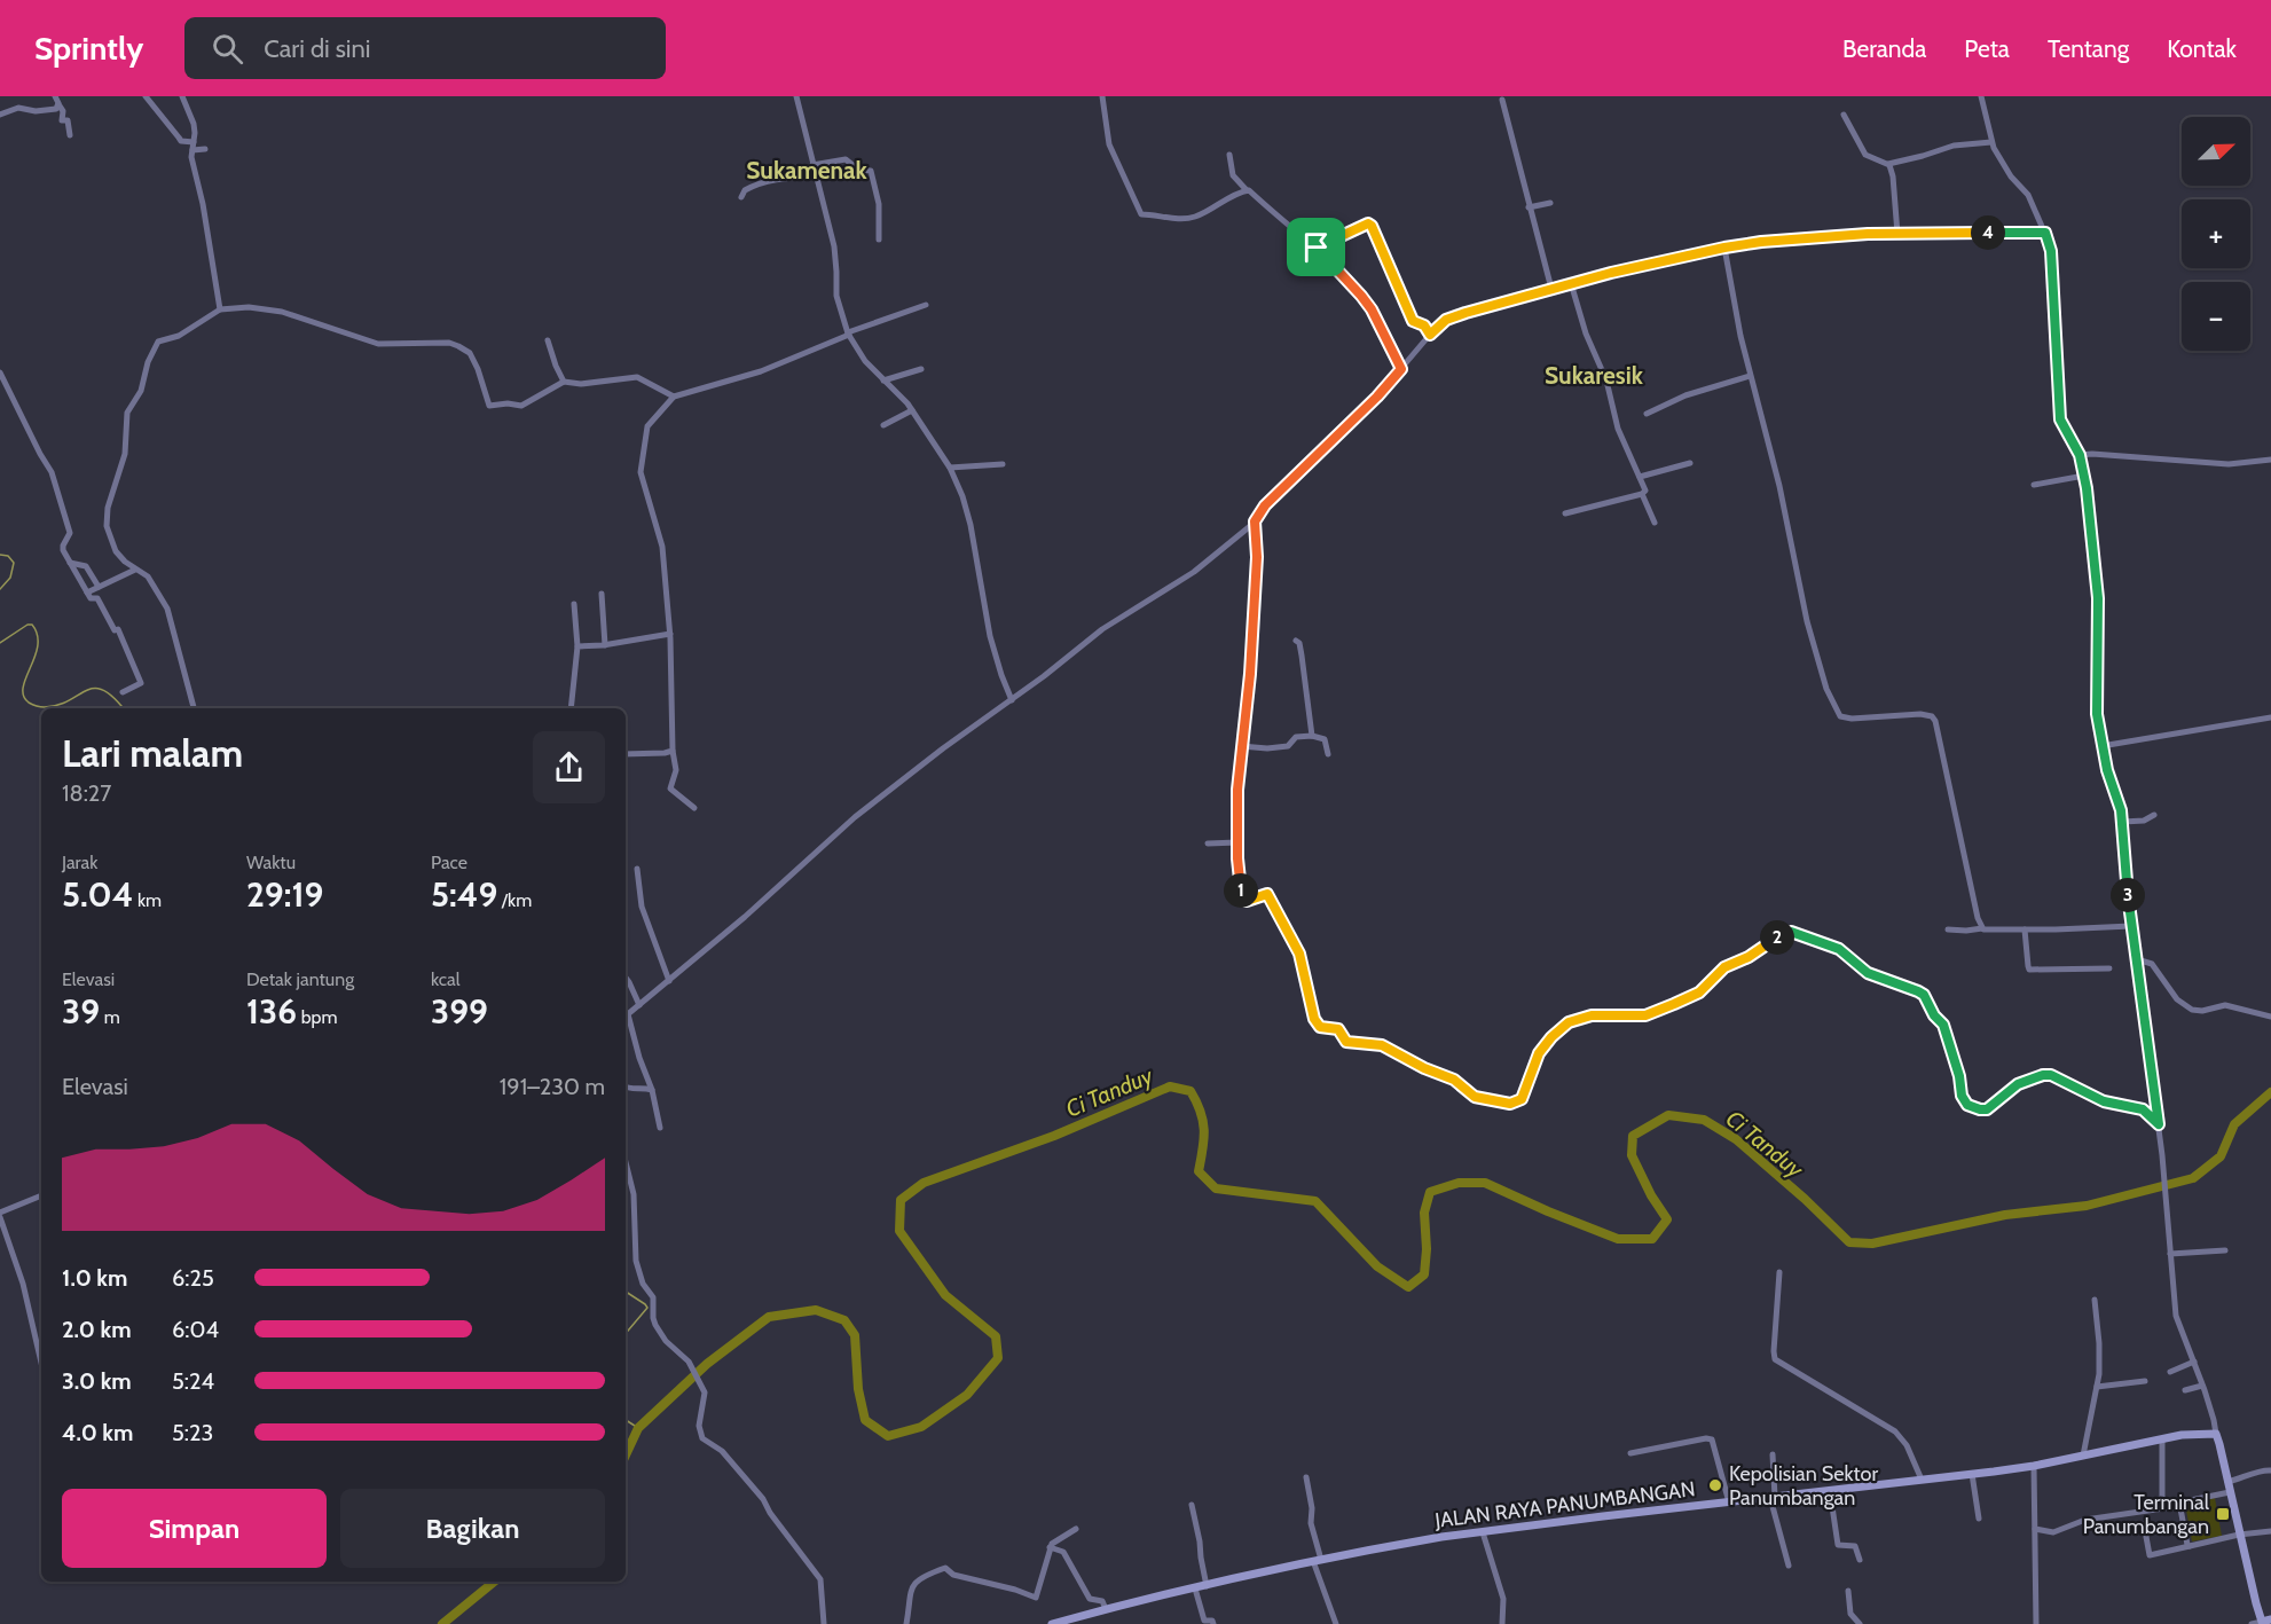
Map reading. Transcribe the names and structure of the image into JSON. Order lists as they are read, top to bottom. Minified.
{"streets":{"main road":["JALAN RAYA PANUMBANGAN"]},"districts":["Sukamenak","Sukaresik"],"water":["Ci Tanduy"],"places":{"other":["Kepolisian Sektor Panumbangan"],"transit":["Terminal Panumbangan"]},"north":"top right","page":{"header":"Sprintly","search":"Cari di sini","nav":["Beranda","Peta","Tentang","Kontak"],"map_buttons":["+","−"],"pins":["4","1","3","2"],"heading":["Lari malam","18:27"],"stats":[["Jarak","5.04 km"],["Waktu","29:19"],["Pace","5:49 /km"],["Elevasi","39 m"],["Detak jantung","136 bpm"],["kcal","399"]],"chart":["Elevasi","191–230 m"],"list":[{"name":"1.0 km","note":"6:25"},{"name":"2.0 km","note":"6:04"},{"name":"3.0 km","note":"5:24"},{"name":"4.0 km","note":"5:23"}],"buttons":["Simpan","Bagikan"]}}
